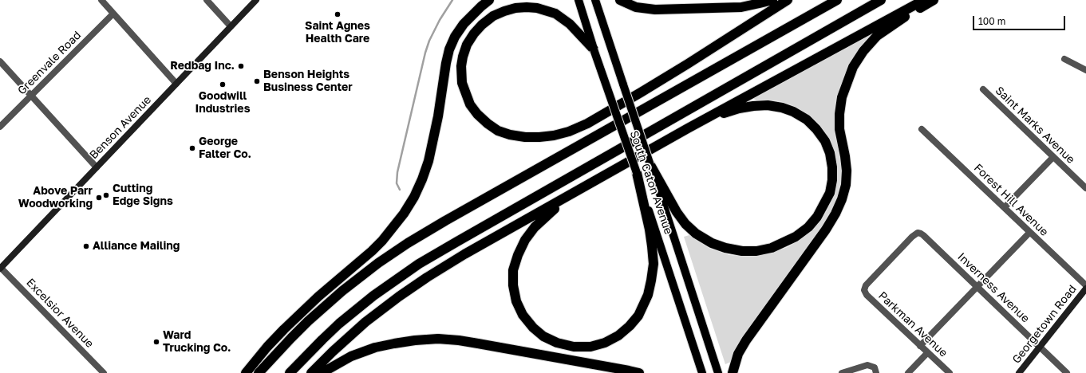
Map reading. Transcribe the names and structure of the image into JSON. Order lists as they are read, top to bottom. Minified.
{"streets":{"main road":["South Caton Avenue"],"street":["Greenvale Road","Saint Marks Avenue","Benson Avenue","Forest Hill Avenue","Inverness Avenue","Excelsior Avenue","Parkman Avenue","Georgetown Road"]},"crossings":[["Benson Avenue","Excelsior Avenue"],["Inverness Avenue","Parkman Avenue"],["Inverness Avenue","Georgetown Road"]],"places":["Saint Agnes Health Care","Redbag Inc.","Benson Heights Business Center","Goodwill Industries","George Falter Co.","Cutting Edge Signs","Above Parr Woodworking","Alliance Mailing","Ward Trucking Co."],"scale_bar":"100 m"}
